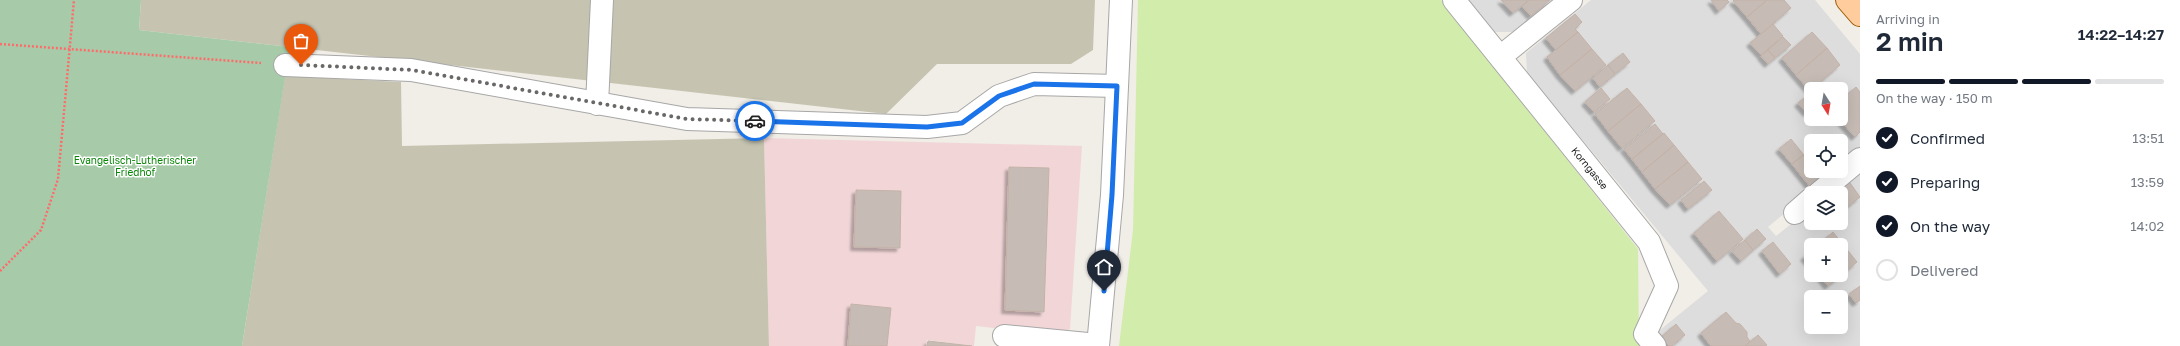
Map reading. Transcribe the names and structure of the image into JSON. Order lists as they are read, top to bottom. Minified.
{"streets":{"street":["Korngasse"]},"parks":["Evangelisch-Lutherischer Friedhof"],"north":"bottom","page":{"heading":["2 min","Arriving in","14:22–14:27"],"bar":"On the way · 150 m","map_buttons":["+","−"],"list":[["Confirmed","13:51"],["Preparing","13:59"],["On the way","14:02"],"Delivered"]}}
